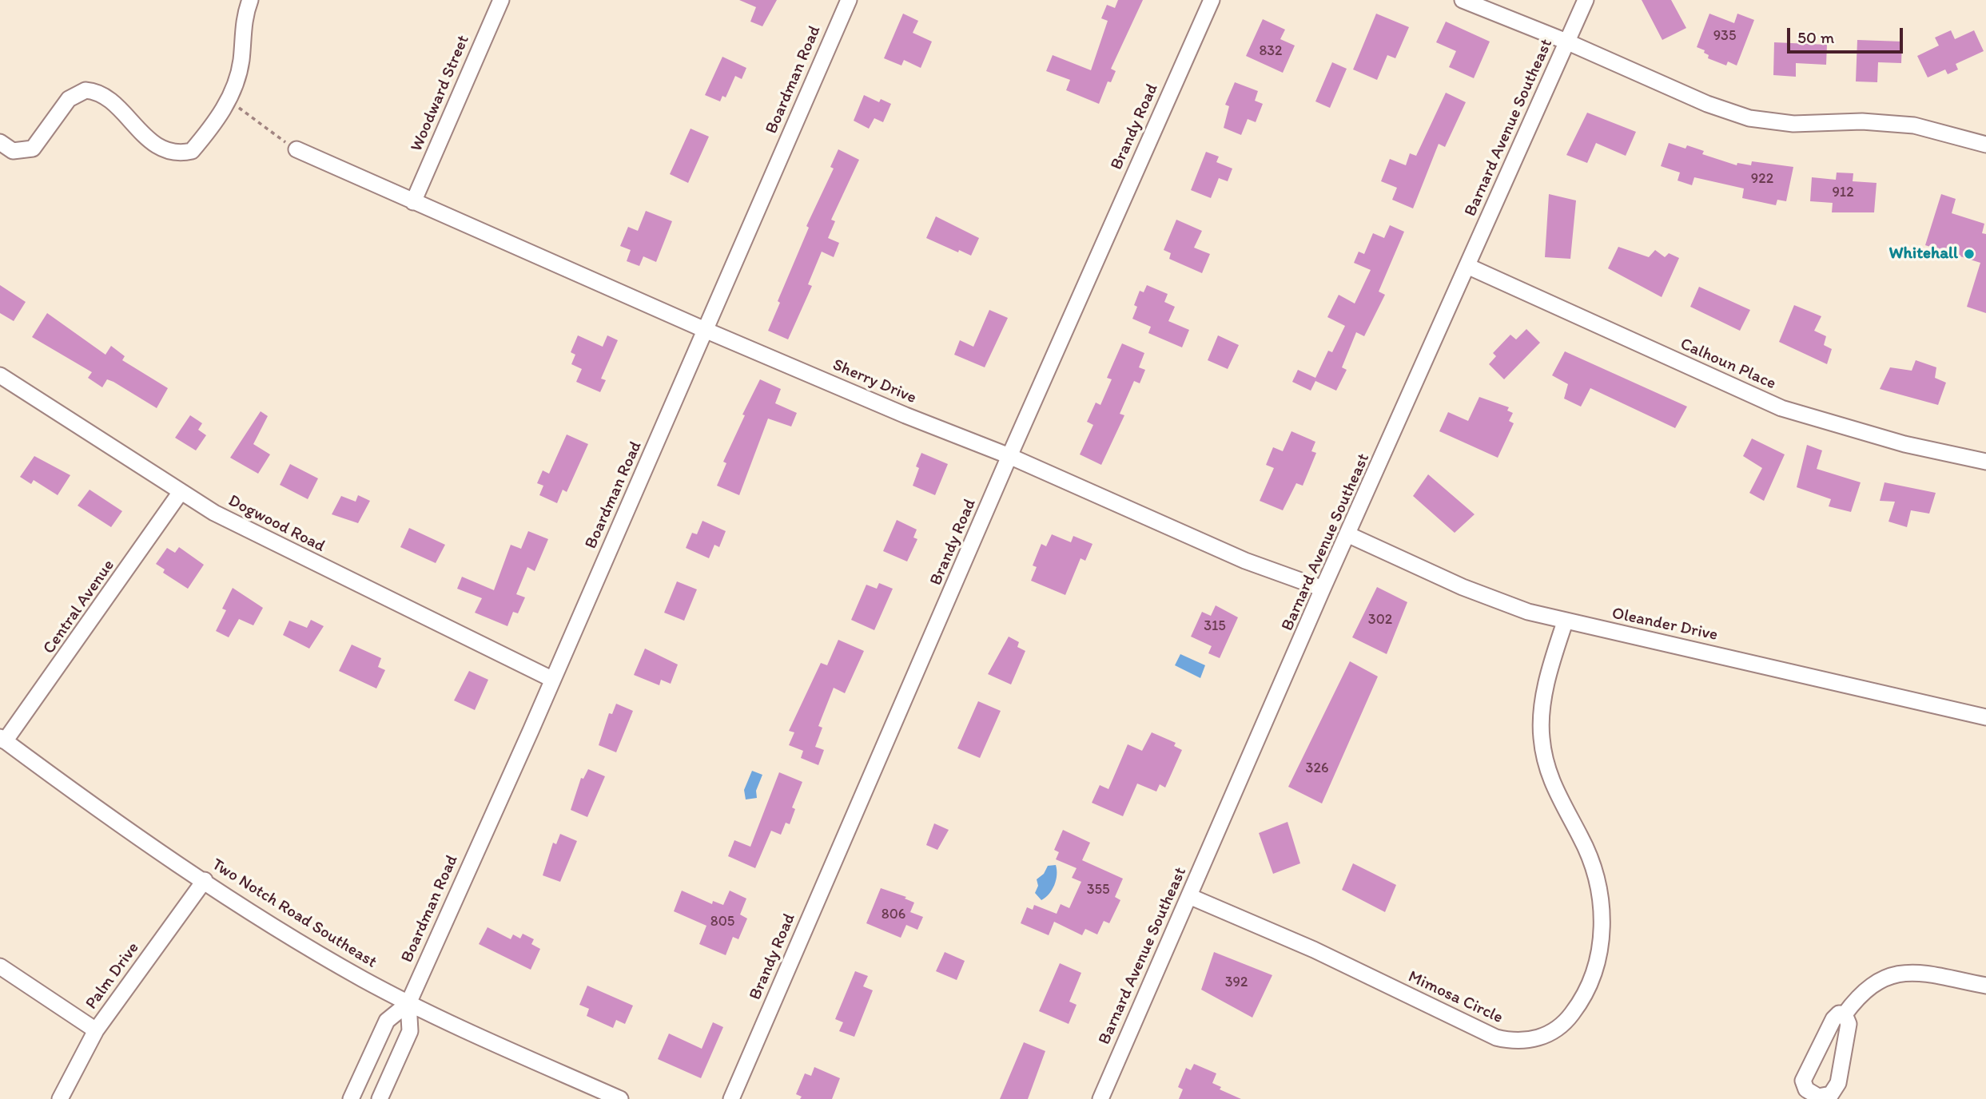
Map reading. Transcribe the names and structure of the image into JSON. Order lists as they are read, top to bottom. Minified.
{"streets":{"street":["Boardman Road","Woodward Street","Brandy Road","Barnard Avenue Southeast","Calhoun Place","Sherry Drive","Dogwood Road","Central Avenue","Oleander Drive","Two Notch Road Southeast","Palm Drive","Mimosa Circle"]},"crossings":[["Boardman Road","Sherry Drive"],["Boardman Road","Dogwood Road"],["Boardman Road","Two Notch Road Southeast"],["Woodward Street","Sherry Drive"],["Brandy Road","Sherry Drive"],["Barnard Avenue Southeast","Calhoun Place"],["Barnard Avenue Southeast","Sherry Drive"],["Barnard Avenue Southeast","Oleander Drive"],["Barnard Avenue Southeast","Mimosa Circle"],["Dogwood Road","Central Avenue"],["Central Avenue","Two Notch Road Southeast"],["Oleander Drive","Mimosa Circle"],["Two Notch Road Southeast","Palm Drive"]],"places":["Whitehall"],"house_numbers":["935","832","922","912","302","315","326","355","806","805","392"],"scale_bar":"50 m"}
